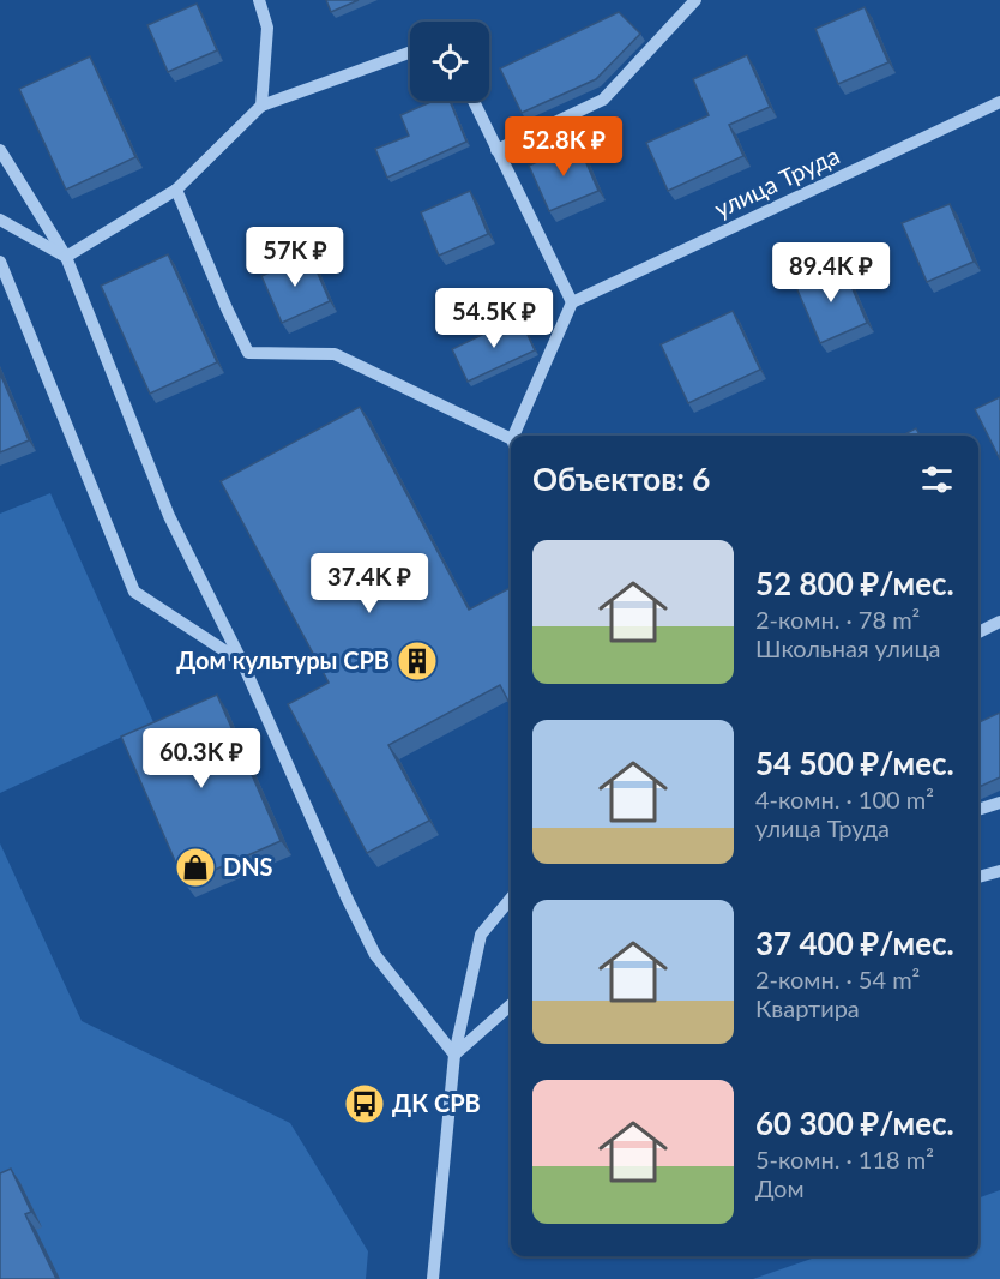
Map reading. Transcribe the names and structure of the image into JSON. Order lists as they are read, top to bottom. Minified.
{"streets":{"street":["улица Труда"]},"places":{"building":["Дом культуры СРВ"],"shop":["DNS"],"bus stop":["ДК СРВ"]},"page":{"price":["52.8K ₽","57K ₽","89.4K ₽","54.5K ₽","37.4K ₽","60.3K ₽"],"heading":"Объектов: 6","list":[{"name":"52 800 ₽/мес.","note":"2-комн. · 78 m² · Школьная улица"},{"name":"54 500 ₽/мес.","note":"4-комн. · 100 m² · улица Труда"},{"name":"37 400 ₽/мес.","note":"2-комн. · 54 m² · Квартира"},{"name":"60 300 ₽/мес.","note":"5-комн. · 118 m² · Дом"}]}}
